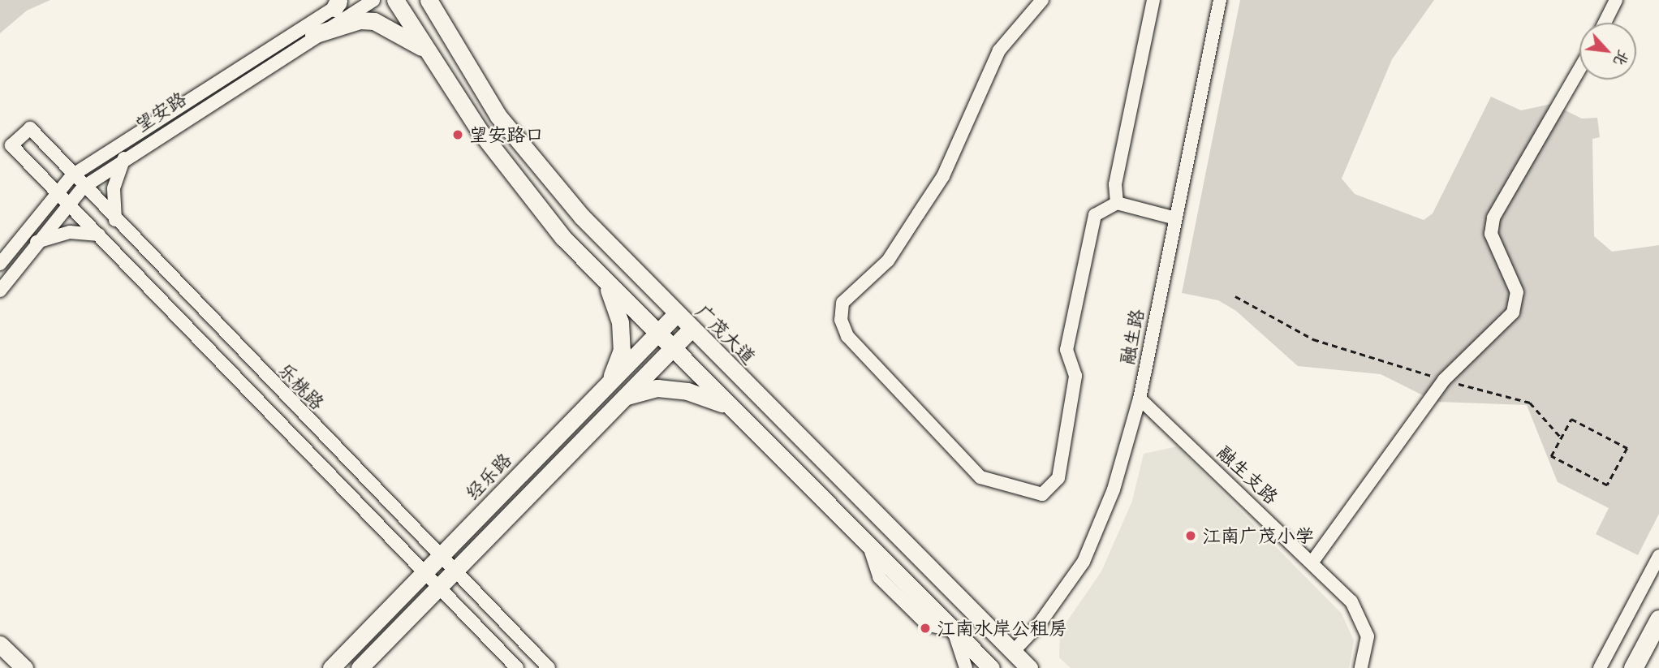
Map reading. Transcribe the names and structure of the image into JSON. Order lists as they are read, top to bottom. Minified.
{"streets":{"main road":["广茂大道","经乐路"],"street":["望安路","融生路","乐桃路","融生支路"]},"crossings":[["望安路","乐桃路"],["广茂大道","融生路"],["广茂大道","经乐路"],["融生路","融生支路"],["乐桃路","经乐路"]],"places":["望安路口","江南广茂小学","江南水岸公租房"],"north":"bottom right"}
